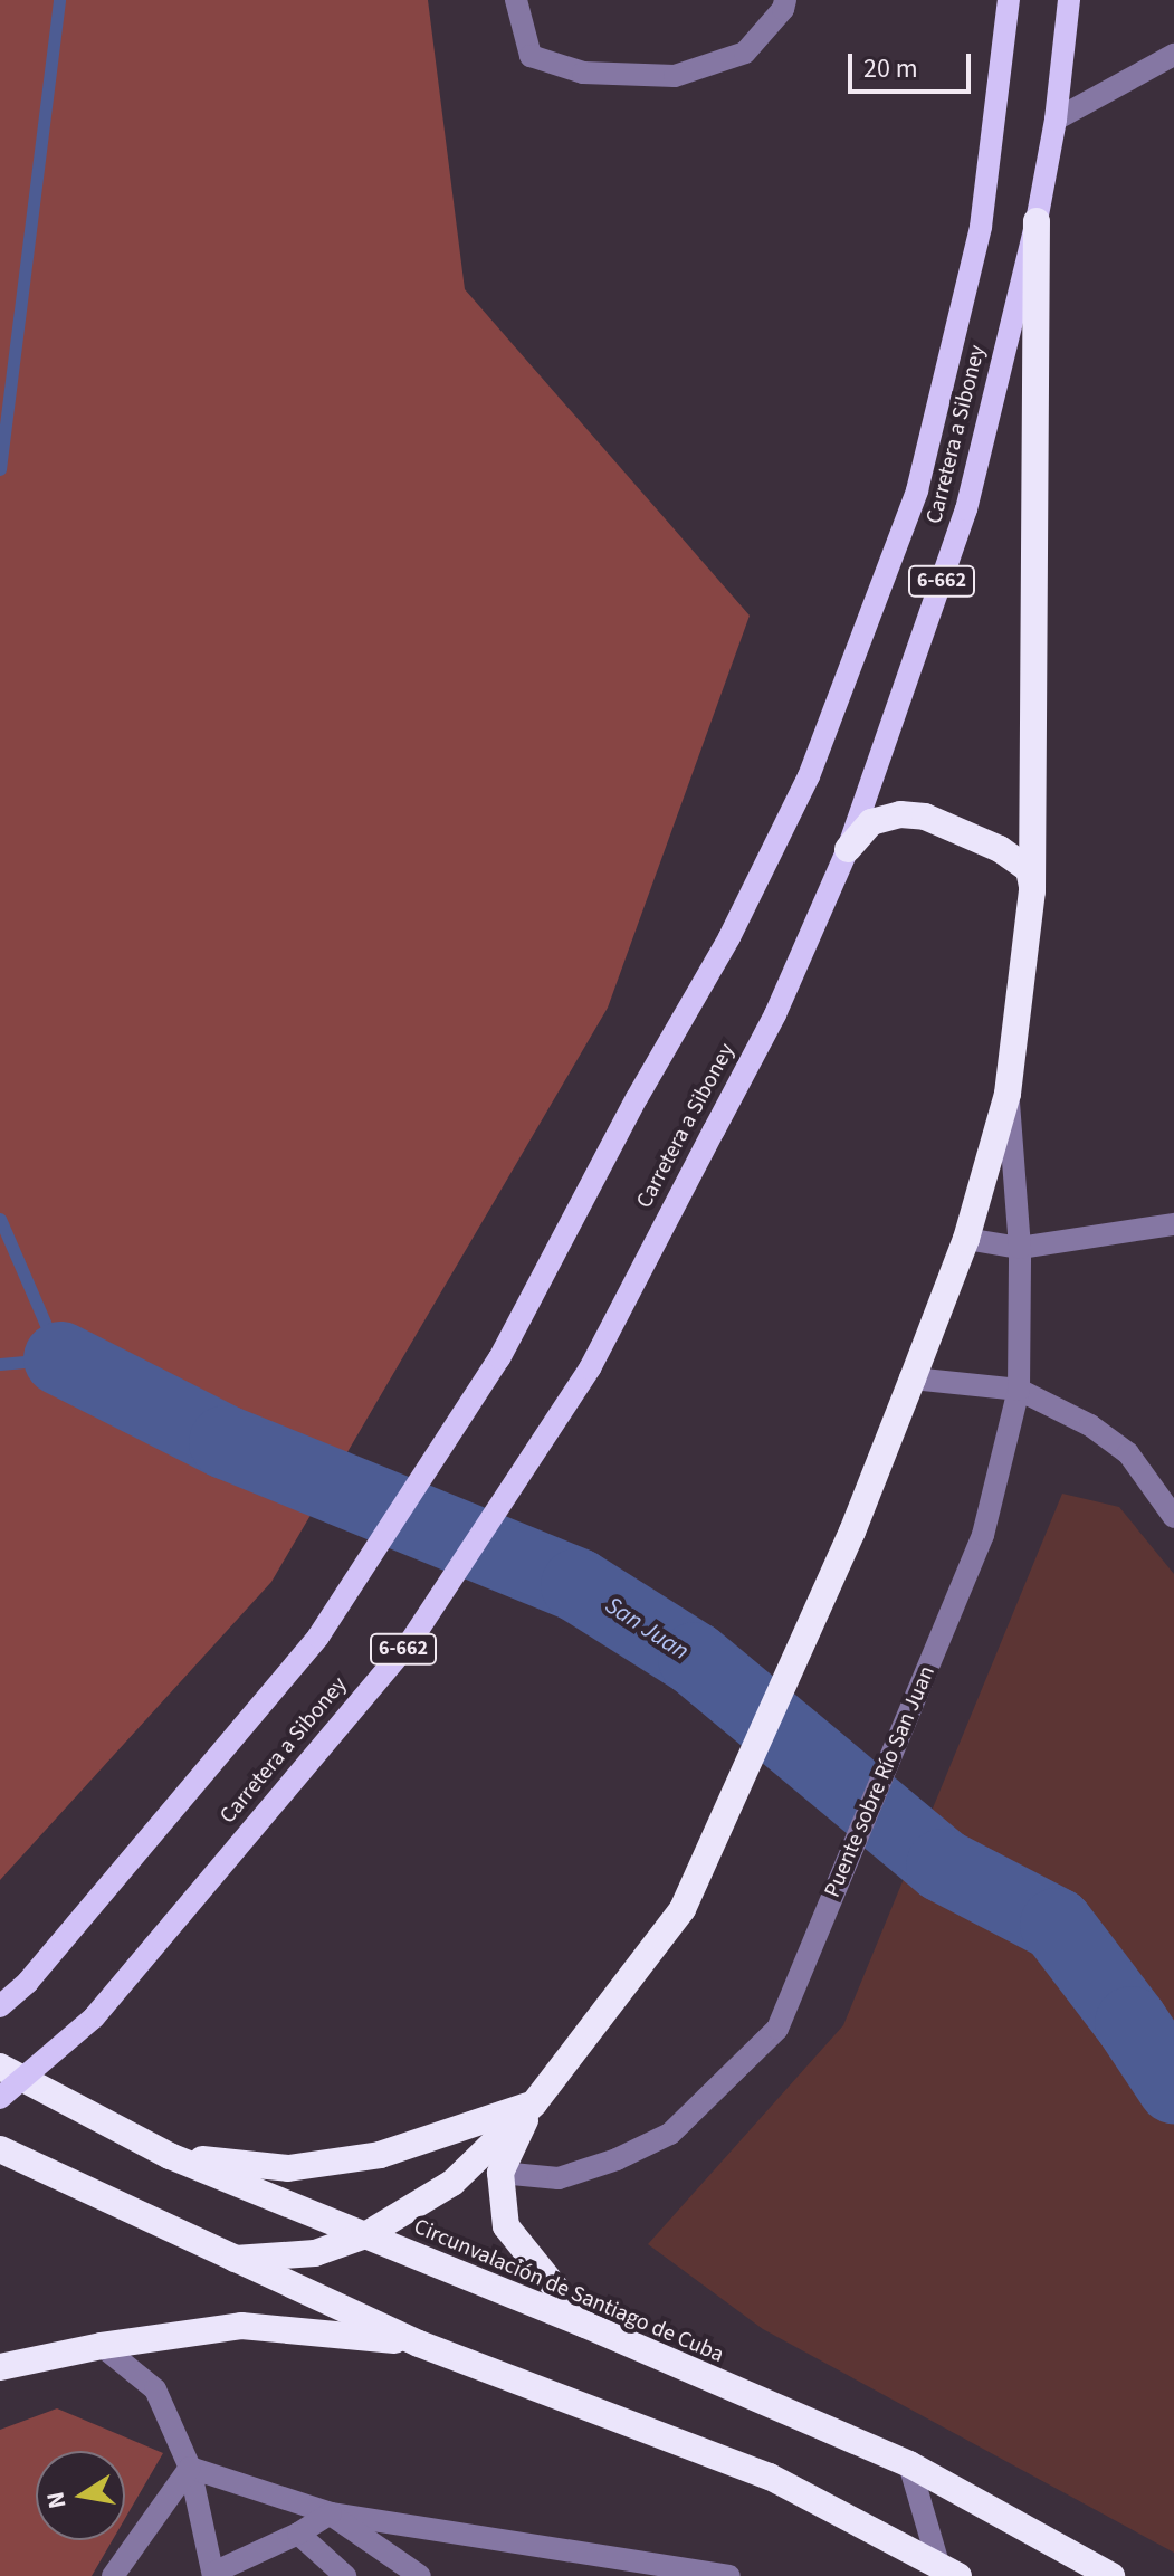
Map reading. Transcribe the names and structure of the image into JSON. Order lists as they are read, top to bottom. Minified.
{"streets":{"highway":["Circunvalación de Santiago de Cuba"],"main road":["Carretera a Siboney","6-662"],"street":["Puente sobre Río San Juan"]},"water":["San Juan"],"scale_bar":"20 m","north":"left"}
